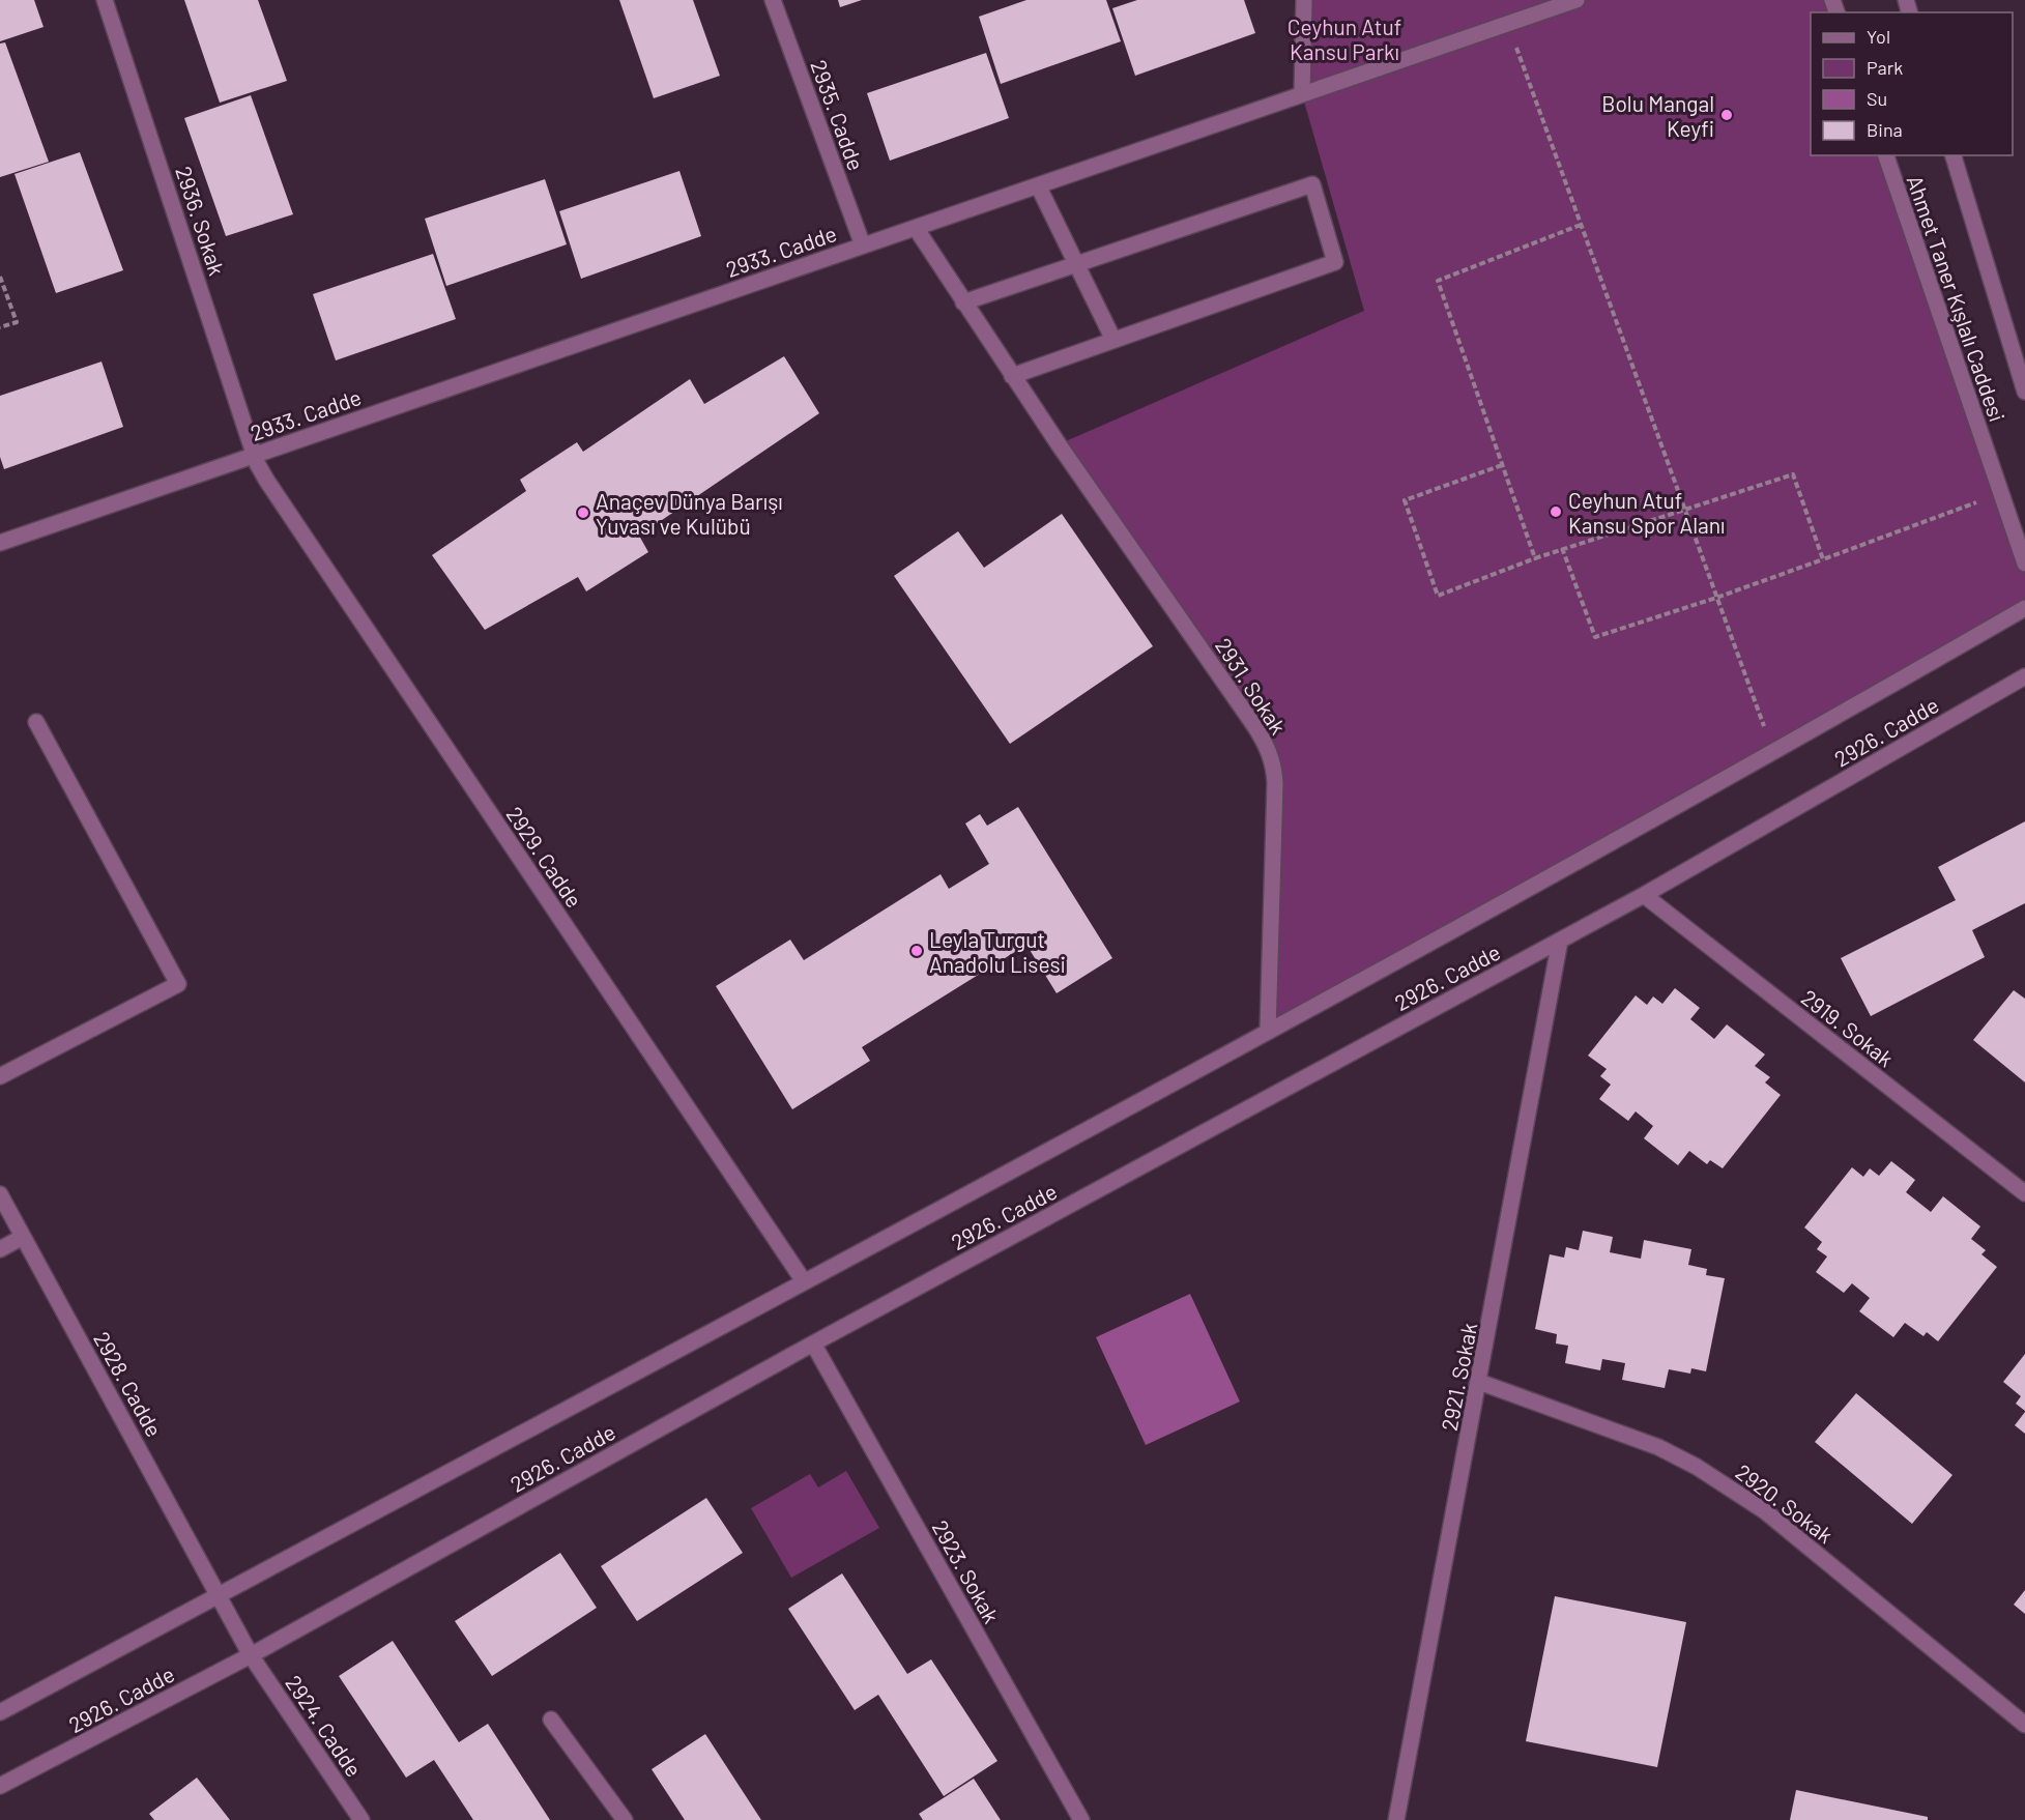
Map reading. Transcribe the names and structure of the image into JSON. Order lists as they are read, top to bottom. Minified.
{"streets":{"street":["2935. Cadde","2936. Sokak","2933. Cadde","Ahmet Taner Kışlalı Caddesi","2931. Sokak","2926. Cadde","2929. Cadde","2919. Sokak","2921. Sokak","2928. Cadde","2920. Sokak","2923. Sokak","2924. Cadde"]},"crossings":[["2935. Cadde","2933. Cadde"],["2936. Sokak","2933. Cadde"],["2936. Sokak","2929. Cadde"],["2933. Cadde","2931. Sokak"],["2933. Cadde","2929. Cadde"],["2931. Sokak","2926. Cadde"],["2926. Cadde","2929. Cadde"],["2926. Cadde","2919. Sokak"],["2926. Cadde","2921. Sokak"],["2926. Cadde","2928. Cadde"],["2926. Cadde","2923. Sokak"],["2926. Cadde","2924. Cadde"],["2921. Sokak","2920. Sokak"],["2928. Cadde","2924. Cadde"]],"parks":["Ceyhun Atuf Kansu Parkı"],"places":["Bolu Mangal Keyfi","Ceyhun Atuf Kansu Spor Alanı","Anaçev Dünya Barışı Yuvası ve Kulübü","Leyla Turgut Anadolu Lisesi"],"legend":["Yol","Park","Su","Bina"]}
